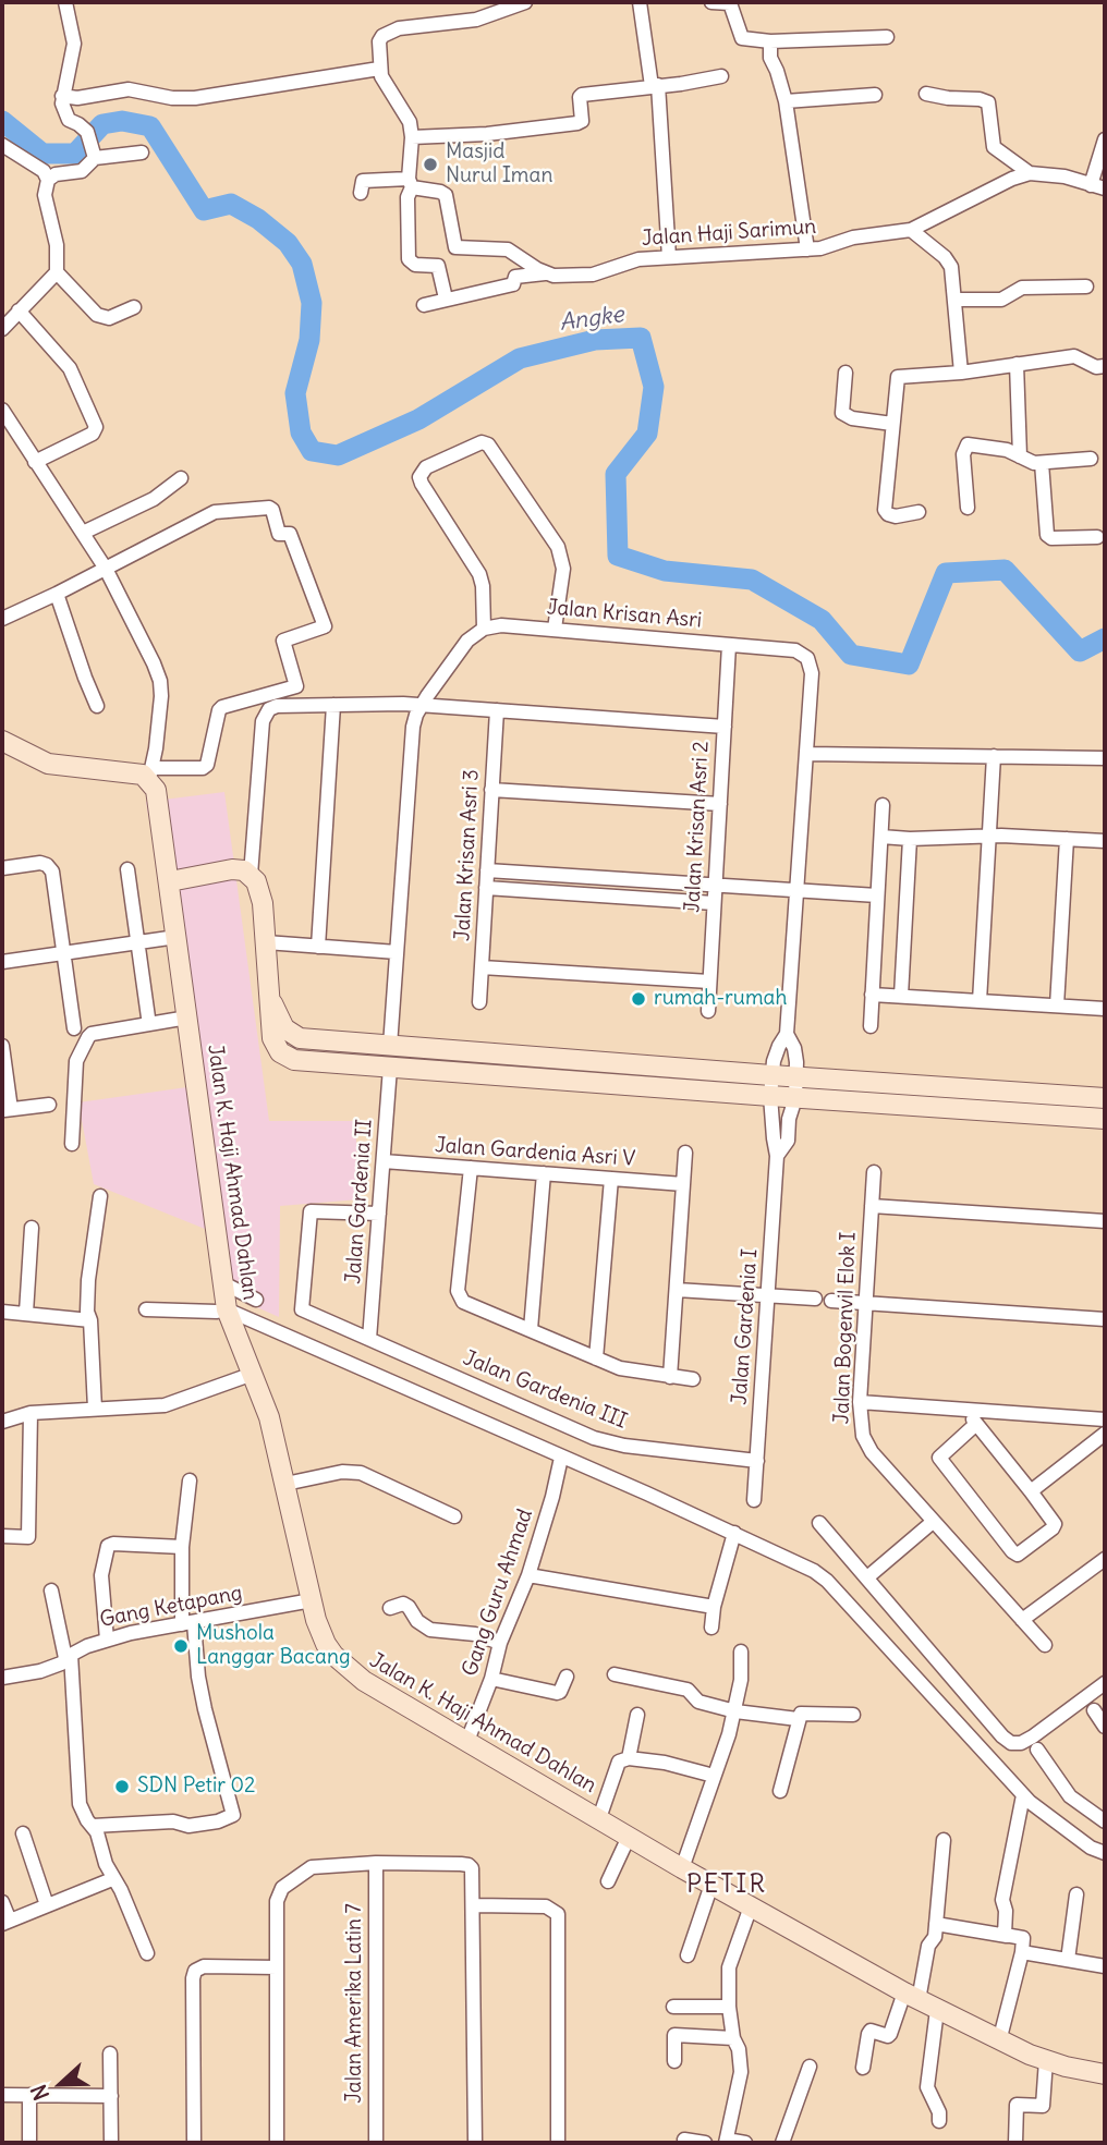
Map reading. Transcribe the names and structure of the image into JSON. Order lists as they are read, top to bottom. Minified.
{"streets":{"street":["Jalan Haji Sarimun","Jalan Krisan Asri","Jalan Krisan Asri 2","Jalan Krisan Asri 3","Jalan Gardenia Asri V","Jalan K. Haji Ahmad Dahlan","Jalan Gardenia II","Jalan Gardenia I","Jalan Bogenvil Elok I","Jalan Gardenia III","Gang Guru Ahmad","Gang Ketapang","Jalan Amerika Latin 7"]},"crossings":[["Jalan Krisan Asri","Jalan Krisan Asri 2"],["Jalan Gardenia Asri V","Jalan Gardenia II"],["Jalan K. Haji Ahmad Dahlan","Gang Guru Ahmad"],["Jalan K. Haji Ahmad Dahlan","Gang Ketapang"],["Jalan Gardenia II","Jalan Gardenia III"],["Jalan Gardenia I","Jalan Gardenia III"]],"districts":["PETIR"],"water":["Angke"],"places":["Masjid Nurul Iman","rumah-rumah","Mushola Langgar Bacang","SDN Petir 02"],"north":"left"}
